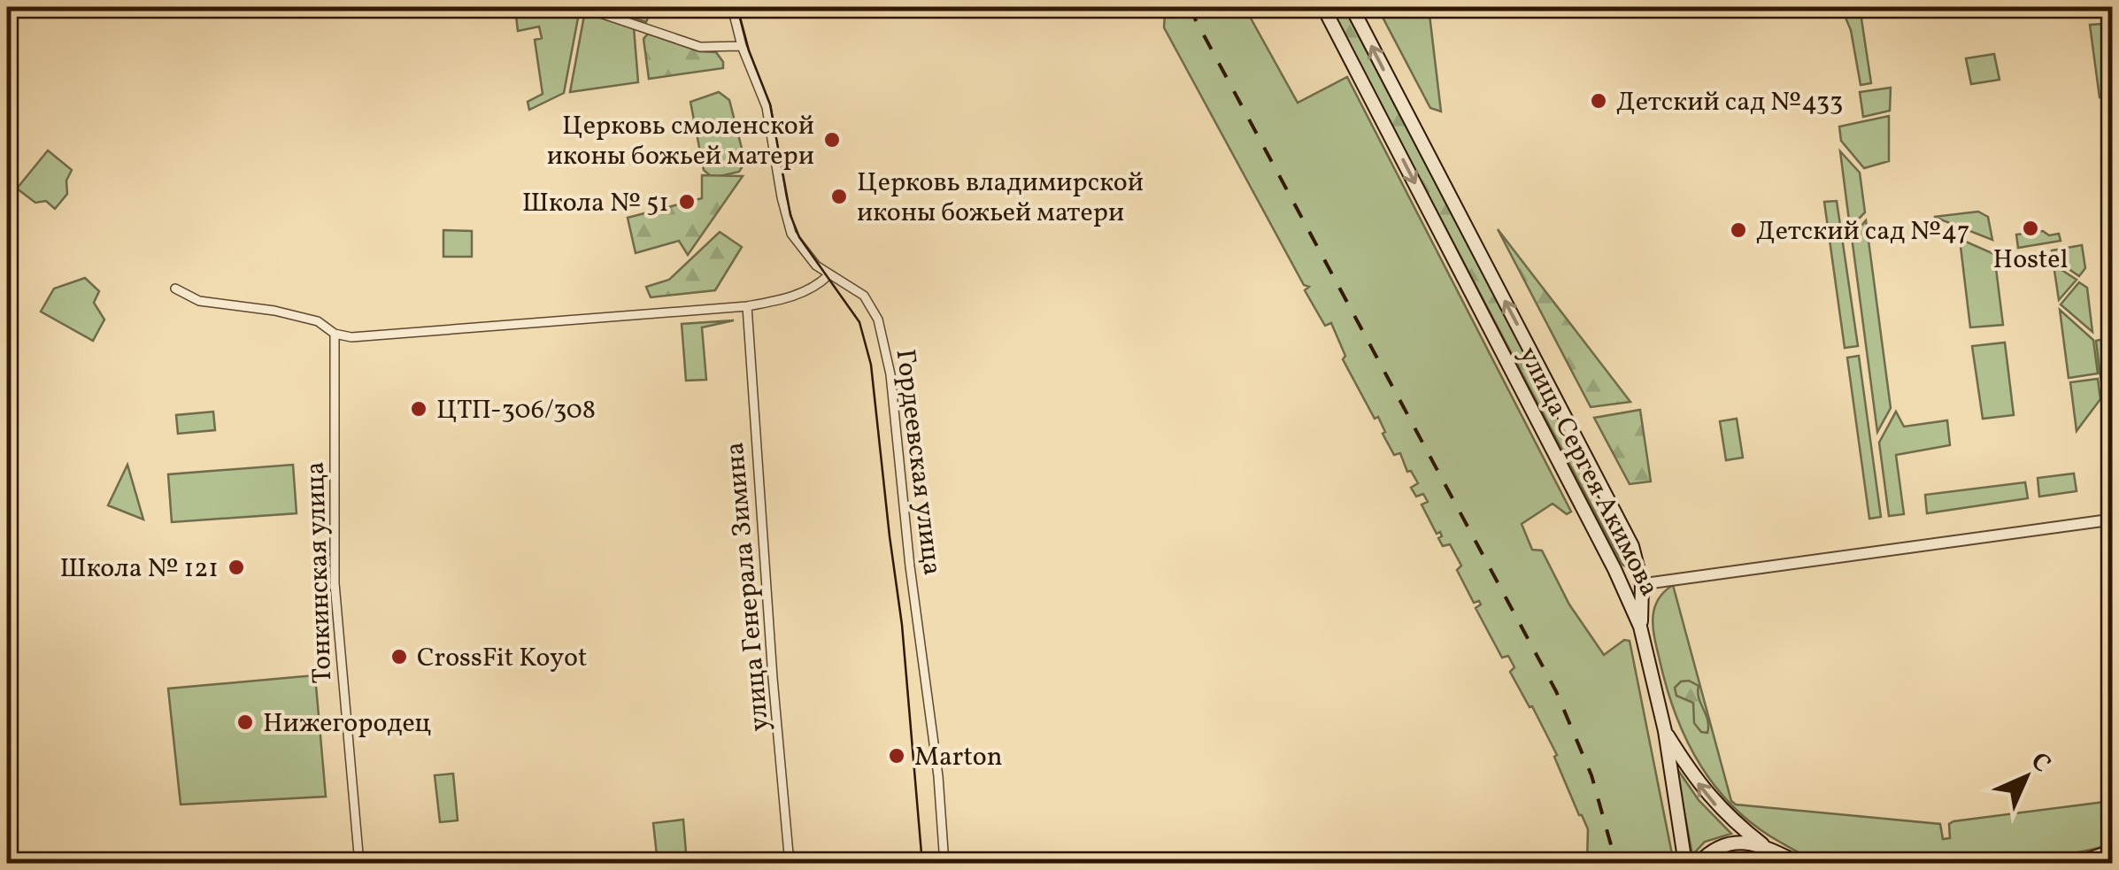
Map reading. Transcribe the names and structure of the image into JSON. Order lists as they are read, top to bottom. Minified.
{"streets":{"main road":["улица Сергея Акимова"],"street":["Гордеевская улица","Тонкинская улица","улица Генерала Зимина"]},"places":["Детский сад №433","Церковь смоленской иконы божьей матери","Церковь владимирской иконы божьей матери","Школа № 51","Hostel","Детский сад №47","ЦТП-306/308","Школа № 121","CrossFit Koyot","Нижегородец","Marton"],"north":"top right"}
